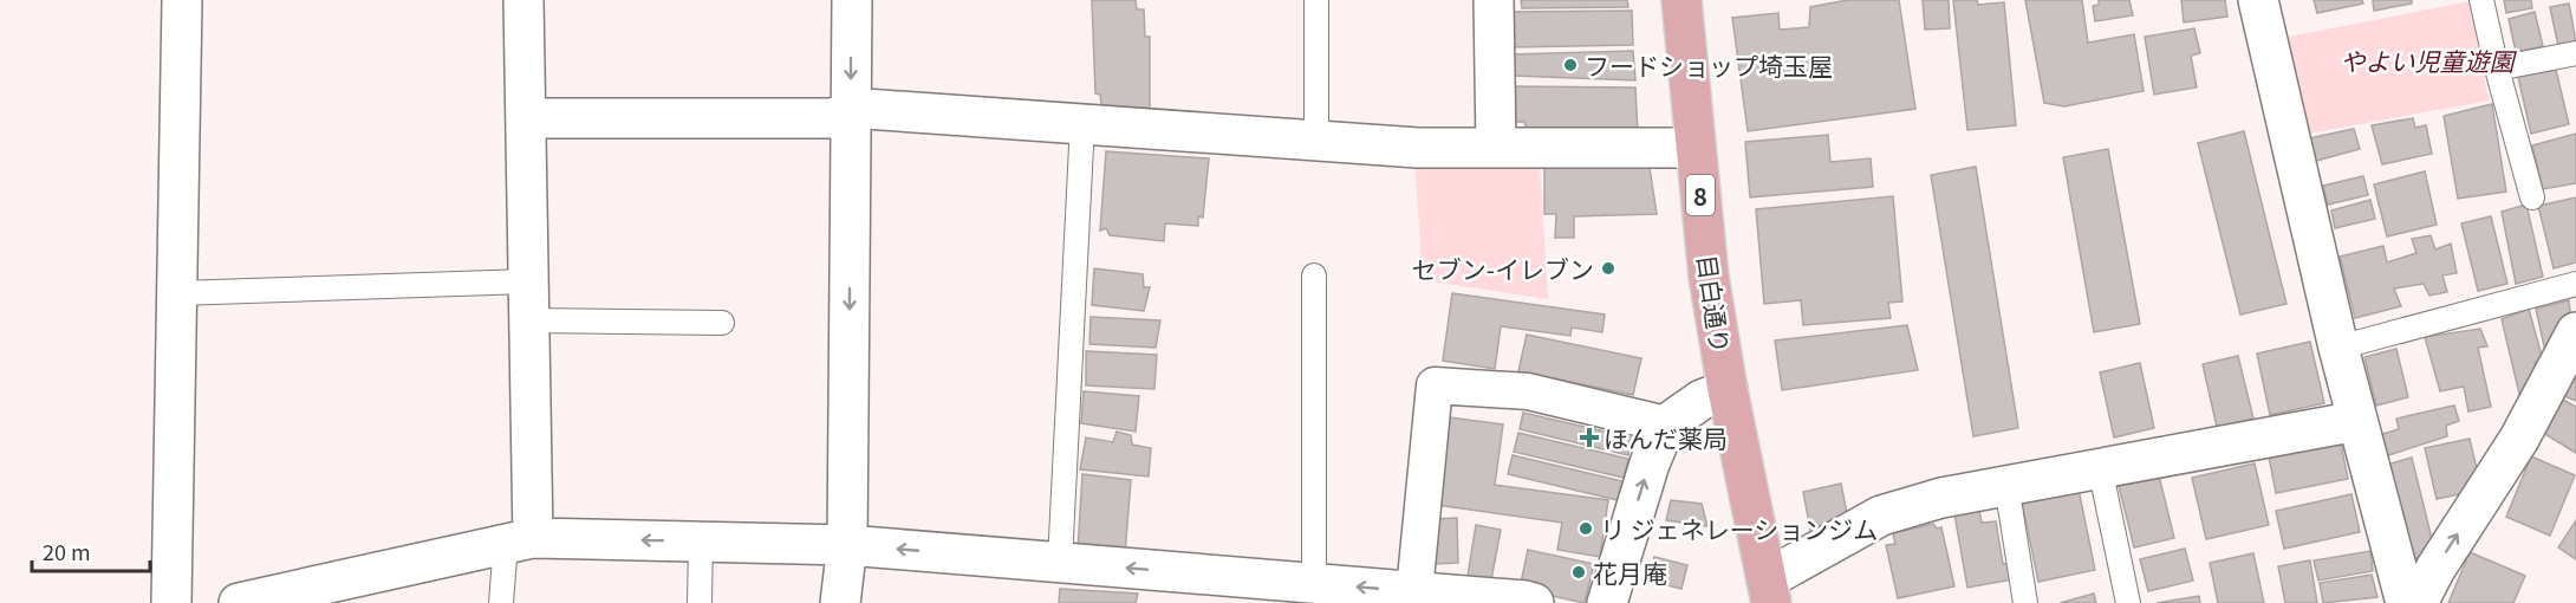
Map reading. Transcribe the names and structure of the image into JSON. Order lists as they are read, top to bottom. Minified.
{"streets":{"main road":["8","目白通り"]},"parks":["やよい児童遊園"],"places":{"other":["フードショップ埼玉屋","セブン-イレブン","リ ジェネレーションジム","花月庵"],"health":["ほんだ薬局"]},"scale_bar":"20 m"}
